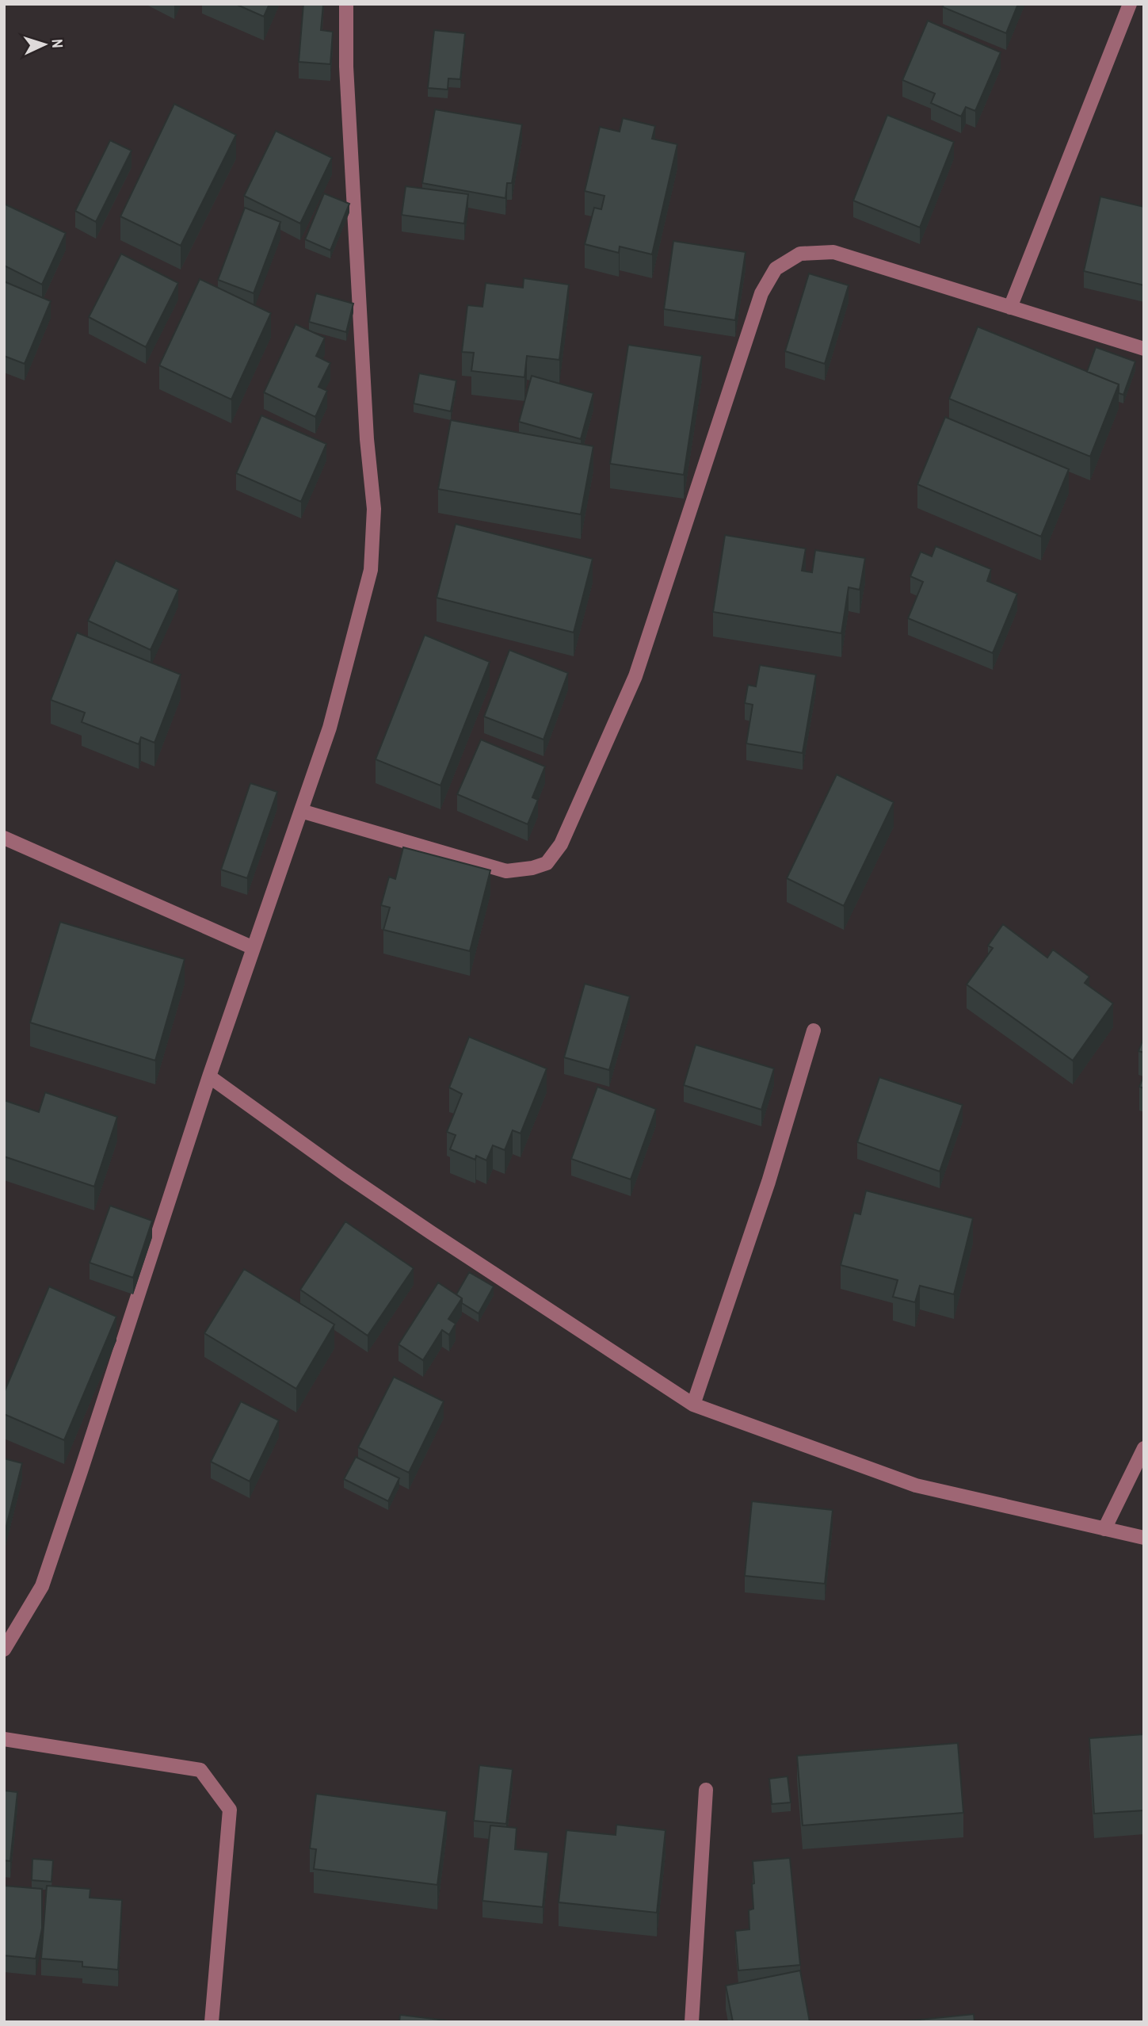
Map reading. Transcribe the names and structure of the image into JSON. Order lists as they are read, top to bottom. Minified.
{"north":"right"}
